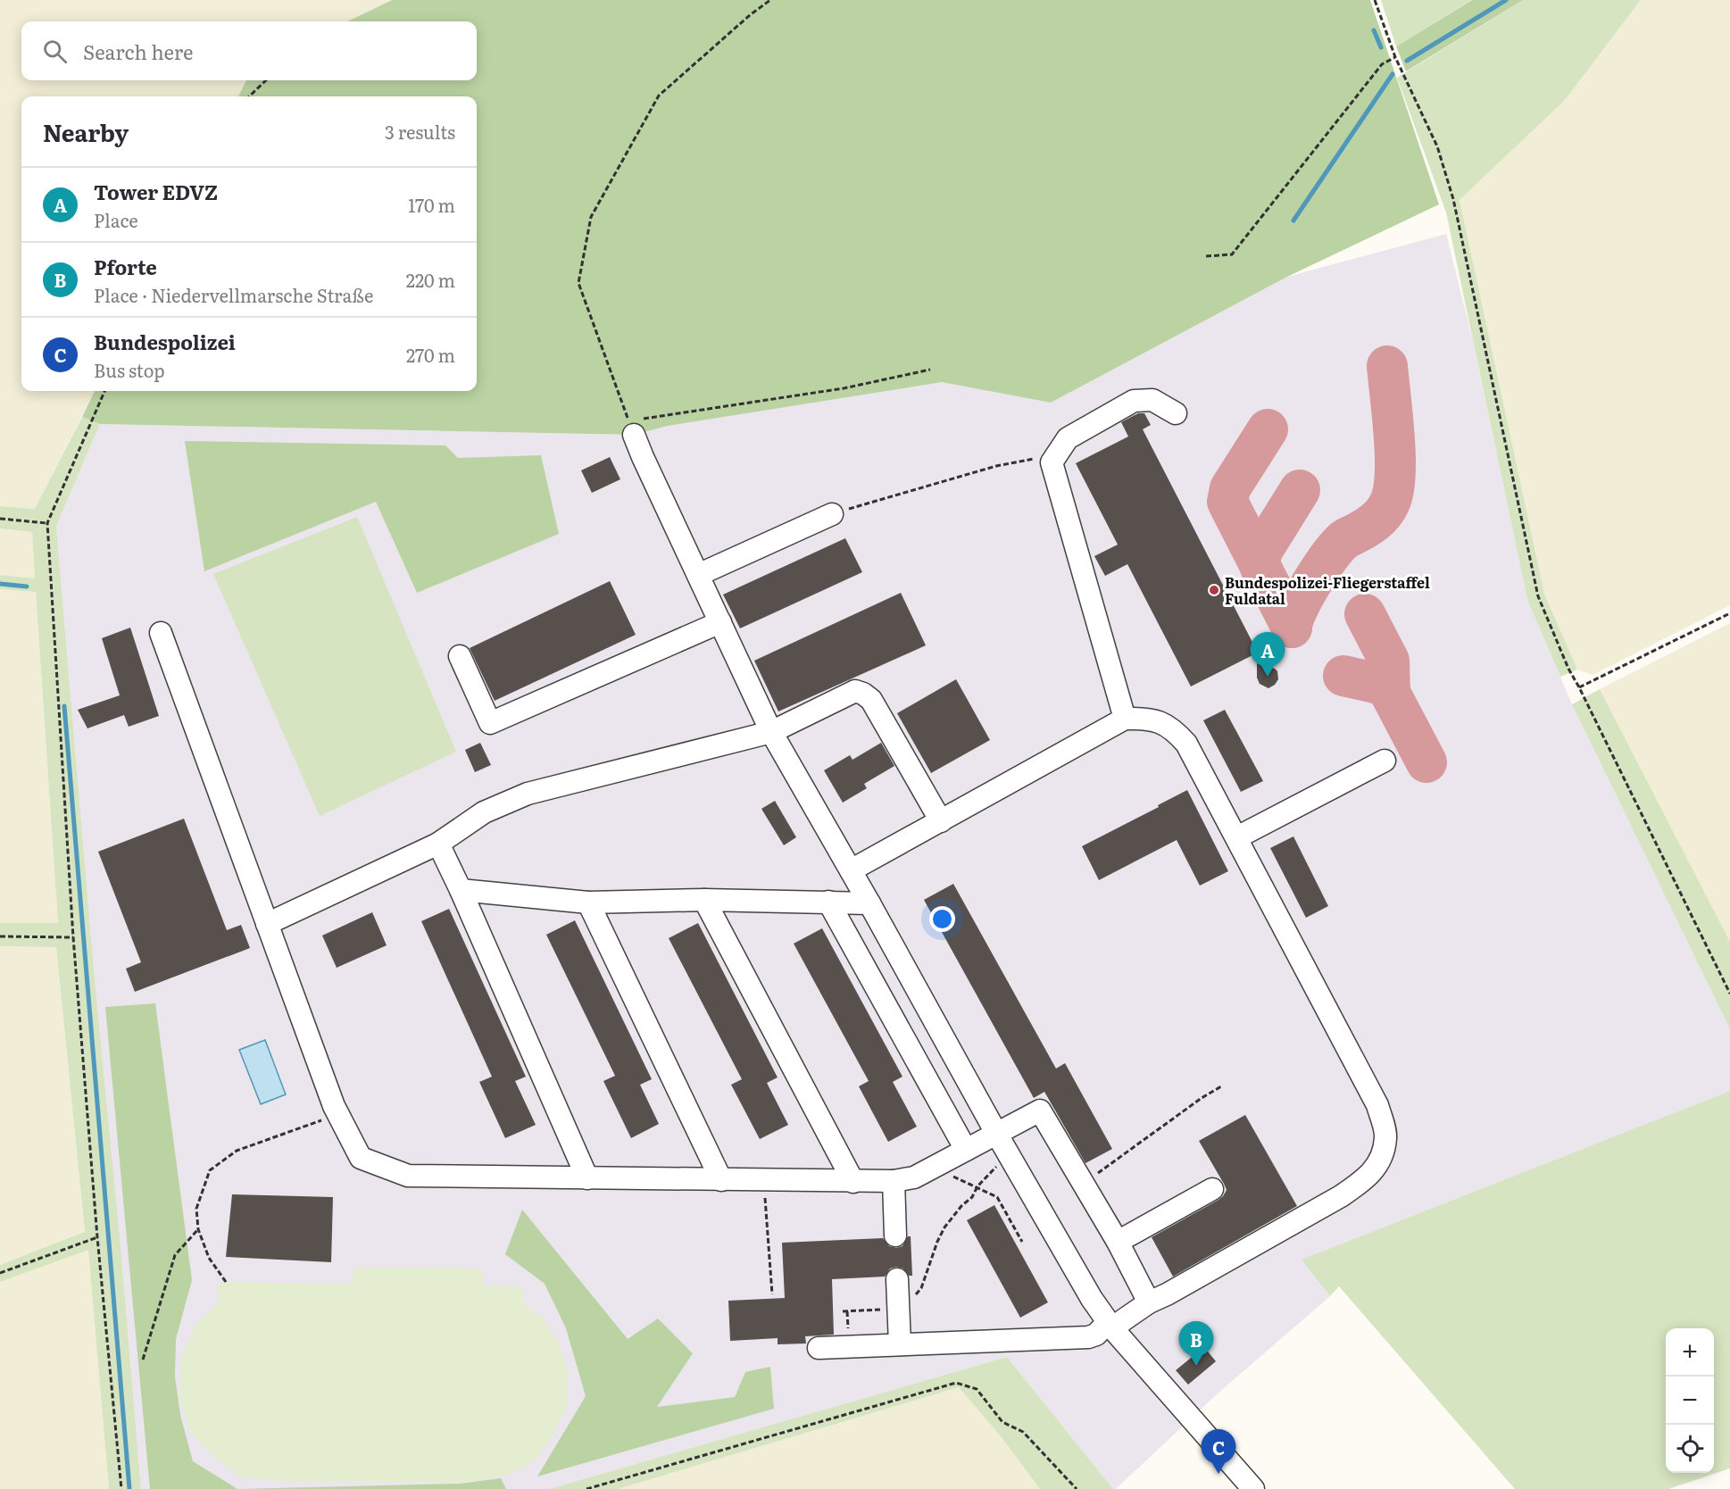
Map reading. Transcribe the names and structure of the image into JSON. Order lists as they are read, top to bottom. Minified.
{"places":["Bundespolizei-Fliegerstaffel Fuldatal"],"page":{"search":"Search here","heading":["Nearby","3 results"],"list":[{"mark":"A","name":"Tower EDVZ","note":"Place","value":"170 m"},{"mark":"B","name":"Pforte","note":"Place · Niedervellmarsche Straße","value":"220 m"},{"mark":"C","name":"Bundespolizei","note":"Bus stop","value":"270 m"}],"pins":["A","B","C"],"map_buttons":["+","−"]}}
